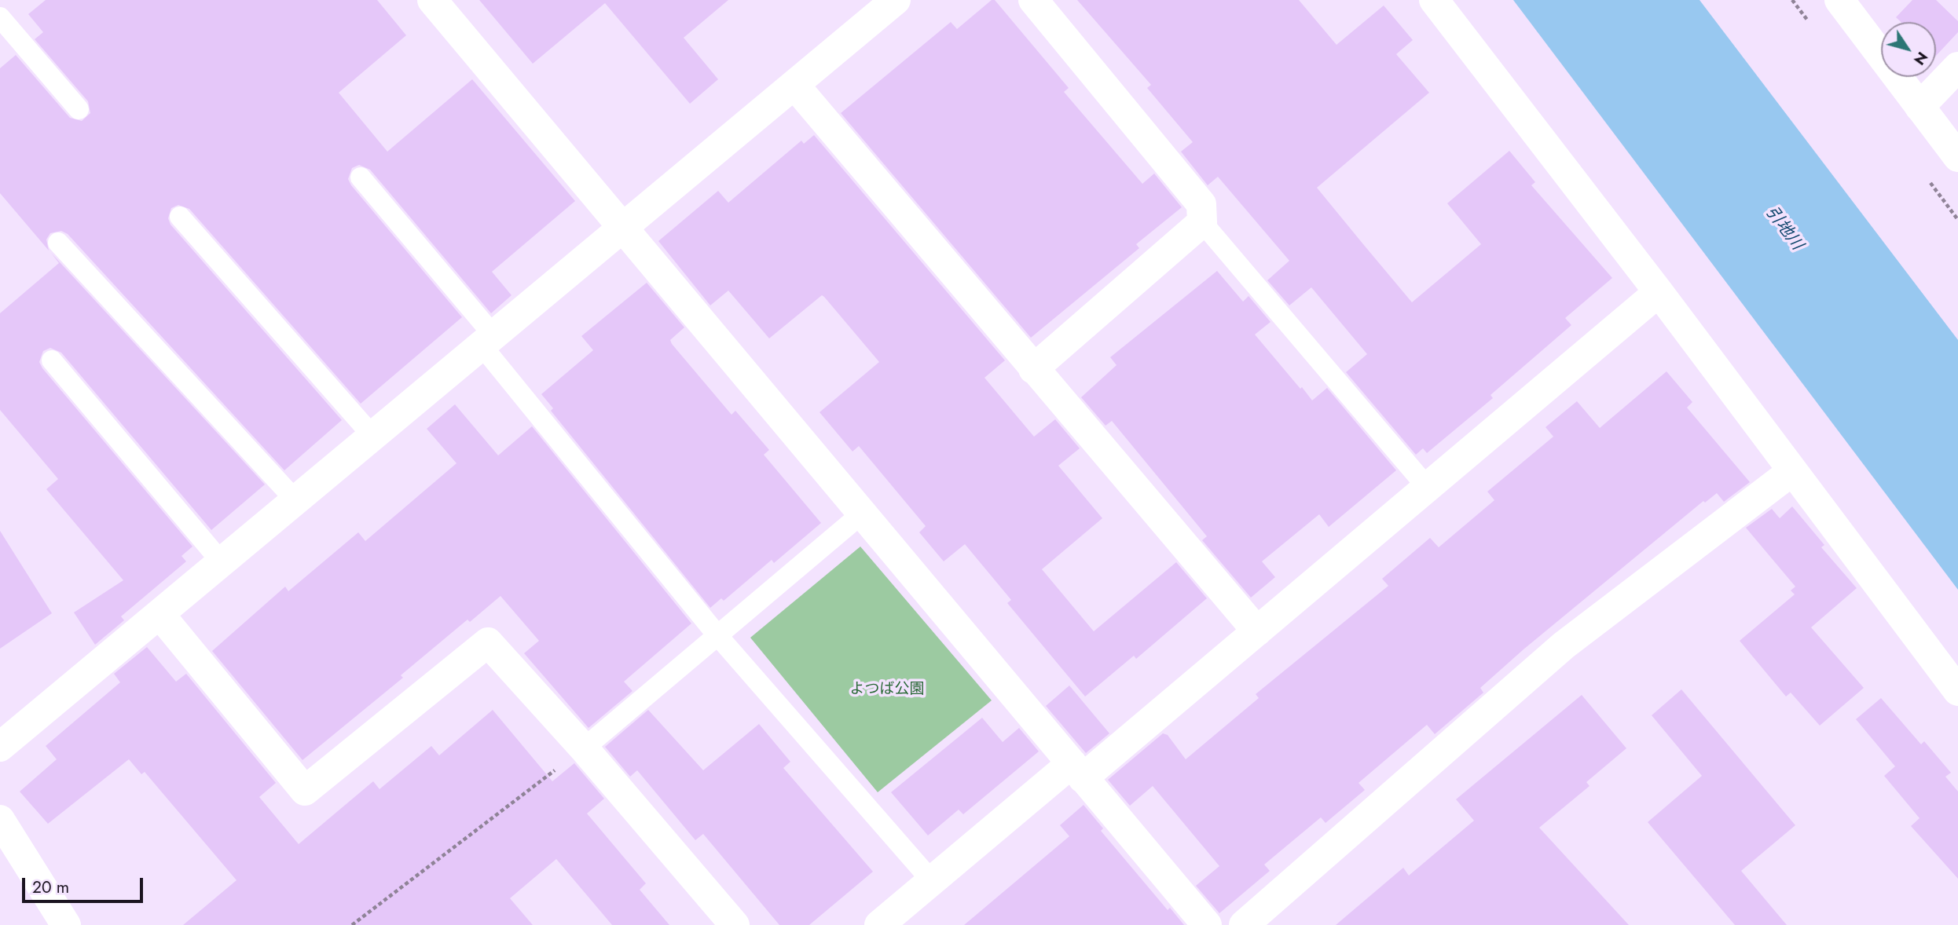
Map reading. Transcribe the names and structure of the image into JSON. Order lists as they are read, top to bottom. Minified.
{"water":["引地川"],"parks":["よつば公園"],"scale_bar":"20 m","north":"bottom right"}
